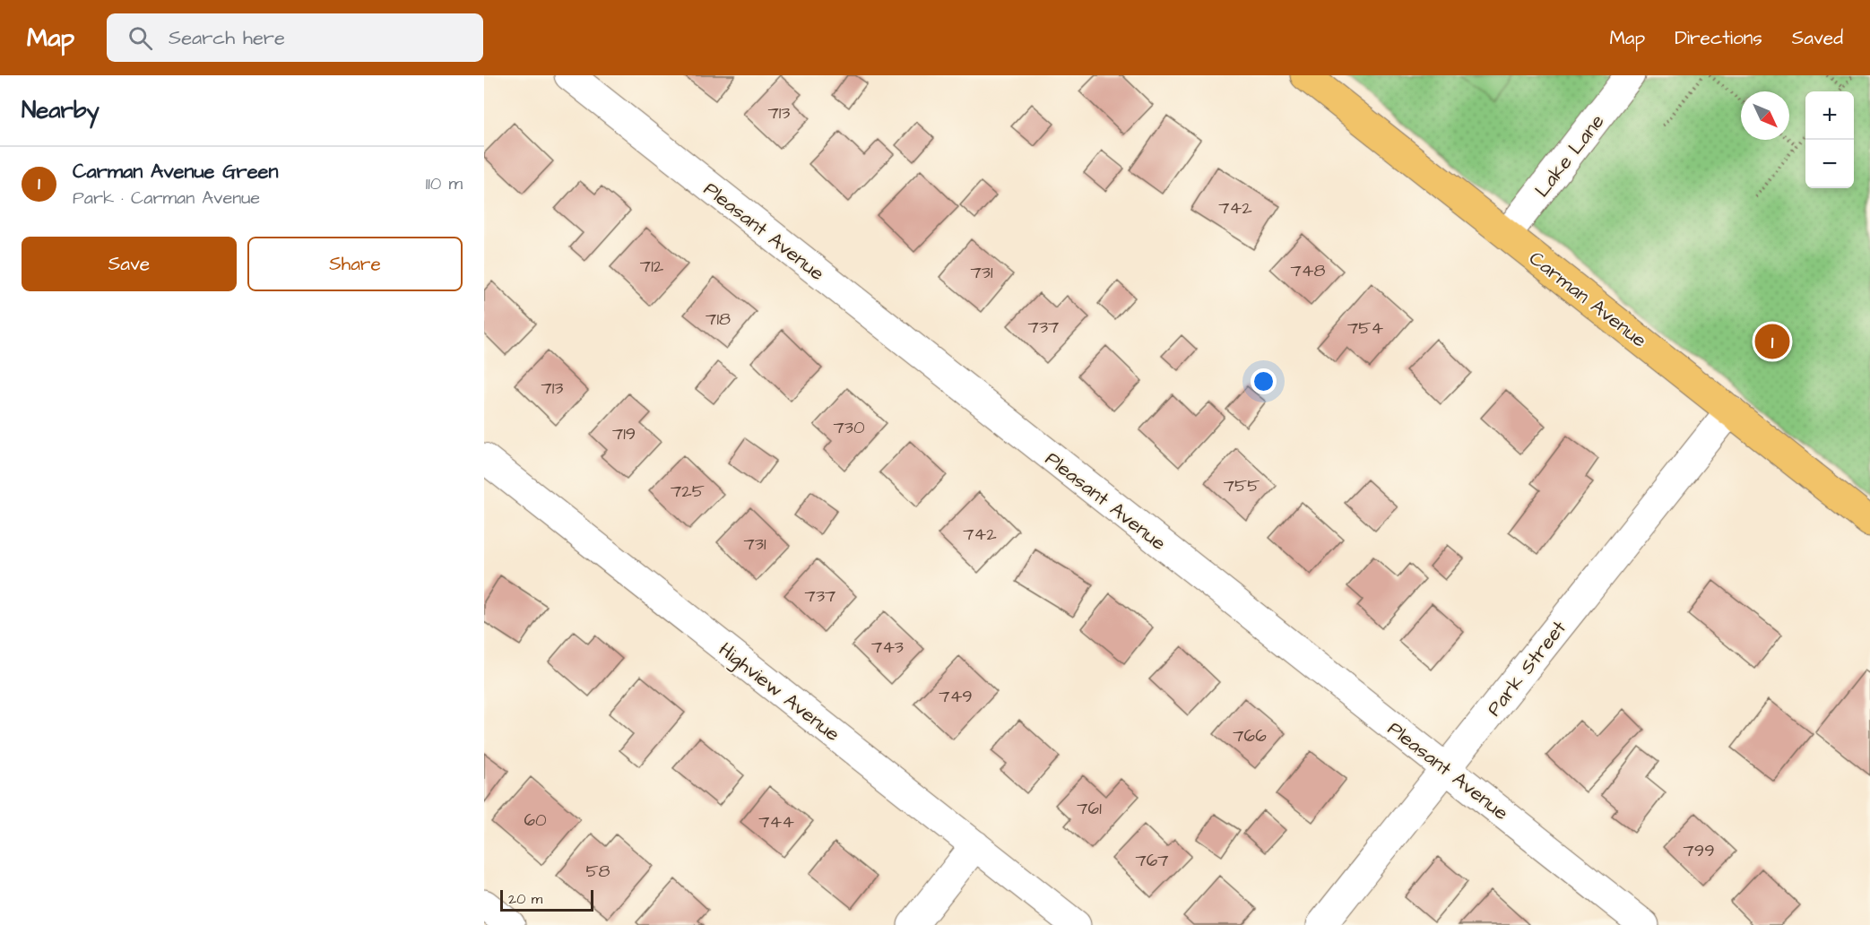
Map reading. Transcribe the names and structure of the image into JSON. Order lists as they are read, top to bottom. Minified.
{"streets":{"main road":["Carman Avenue"],"street":["Lake Lane","Pleasant Avenue","Park Street","Highview Avenue"]},"crossings":[["Lake Lane","Carman Avenue"],["Pleasant Avenue","Park Street"],["Carman Avenue","Park Street"]],"house_numbers":["713","742","712","748","731","718","737","754","713","730","719","755","725","742","731","737","743","749","766","761","60","744","799","767","58"],"scale_bar":"20 m","north":"bottom right","page":{"header":"Map","search":"Search here","nav":["Map","Directions","Saved"],"heading":"Nearby","map_buttons":["+","−"],"list":[{"mark":"1","name":"Carman Avenue Green","note":"Park · Carman Avenue","value":"110 m"}],"buttons":["Save","Share"],"pins":"1","scale":"20 m"}}
